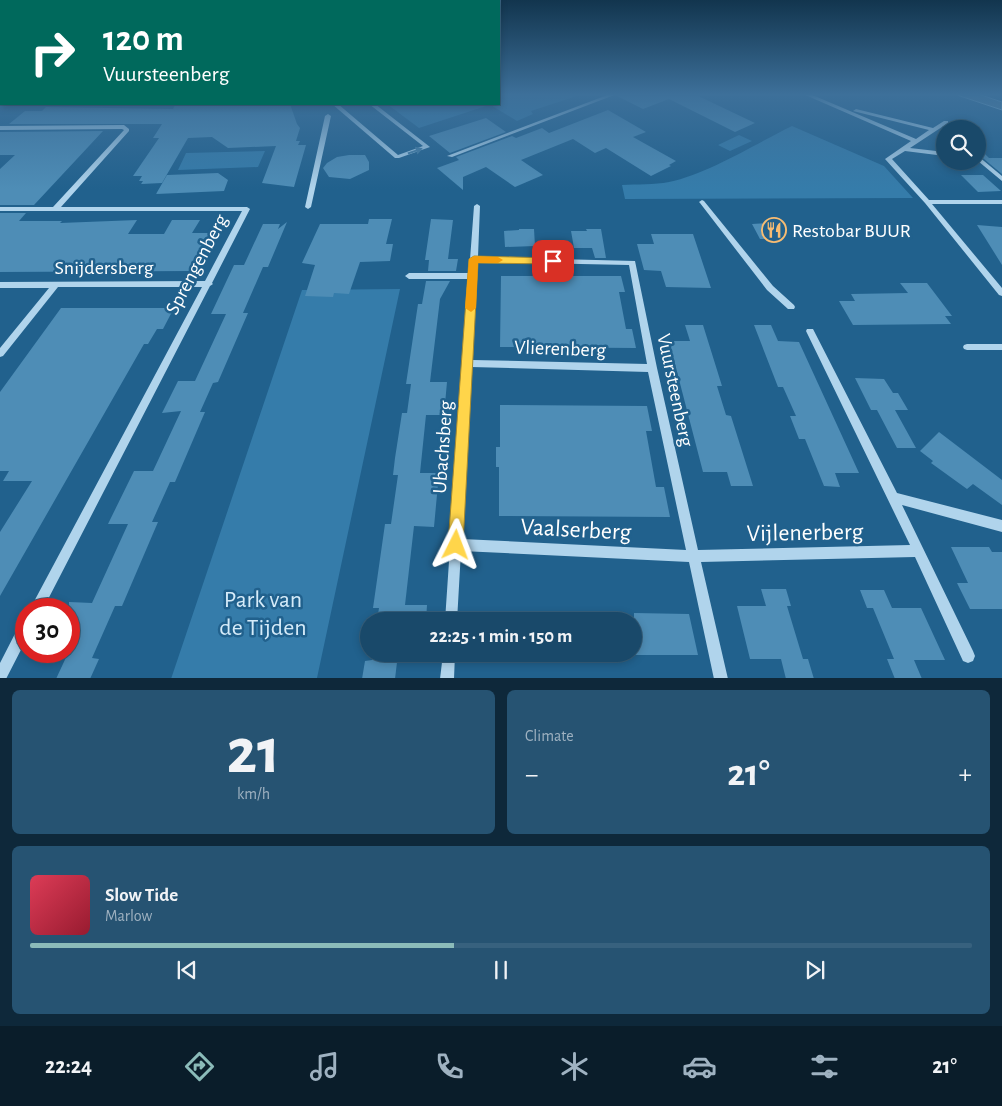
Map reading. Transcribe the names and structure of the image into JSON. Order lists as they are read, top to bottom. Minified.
{"streets":{"street":["Sprengenberg","Snijdersberg","Vlierenberg","Vuursteenberg","Ubachsberg","Vaalserberg","Vijlenerberg"]},"crossings":[["Sprengenberg","Snijdersberg"],["Vlierenberg","Vuursteenberg"],["Vlierenberg","Ubachsberg"],["Vuursteenberg","Ubachsberg"],["Vuursteenberg","Vaalserberg"],["Vuursteenberg","Vijlenerberg"],["Ubachsberg","Vaalserberg"],["Vaalserberg","Vijlenerberg"]],"parks":["Park van de Tijden"],"places":{"restaurant":["Restobar BUUR"]},"page":{"turn":["120 m","Vuursteenberg"],"limit":"30","trip":"22:25 · 1 min · 150 m","tile":[["21","km/h"],"Climate"],"heat":["−","21°","+"],"song":["Slow Tide","Marlow"],"tabs":["22:24","21°"]}}
